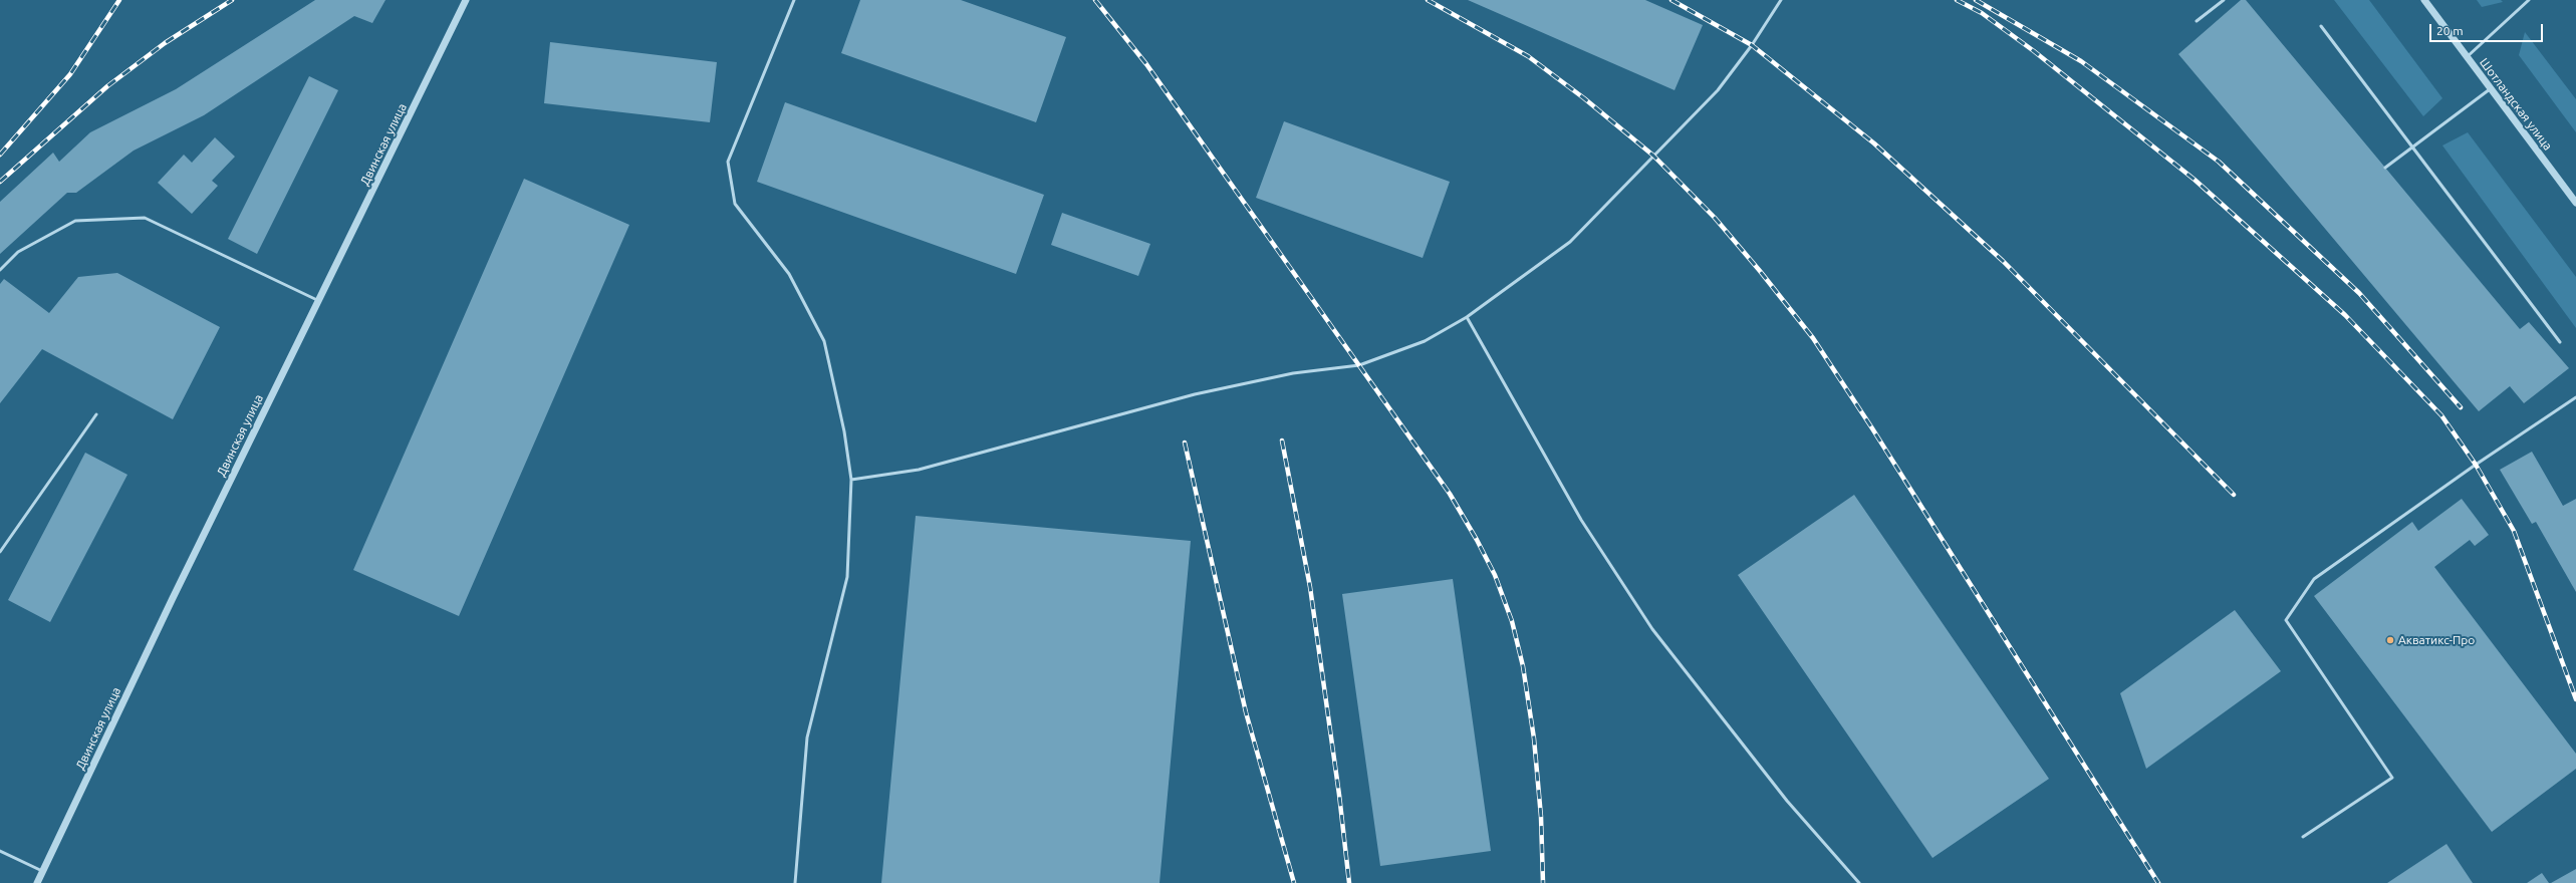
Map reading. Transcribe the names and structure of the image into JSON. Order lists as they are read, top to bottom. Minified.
{"streets":{"street":["Шотландская улица","Двинская улица"]},"places":["Акватикс-Про"],"scale_bar":"20 m"}
